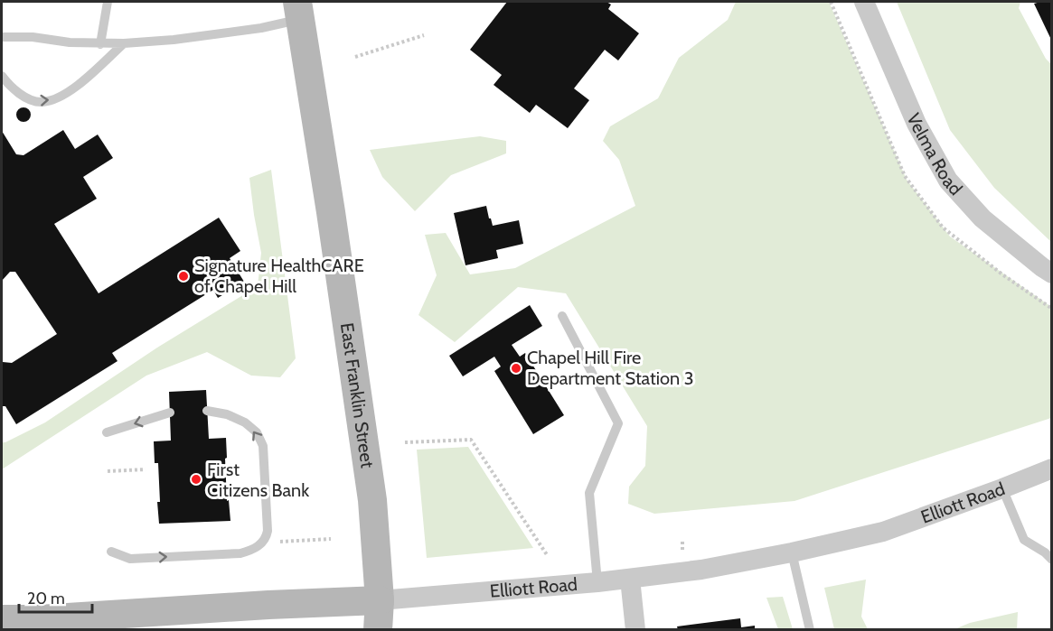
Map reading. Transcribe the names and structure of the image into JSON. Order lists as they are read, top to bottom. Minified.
{"streets":{"main road":["East Franklin Street","Elliott Road"],"street":["Velma Road"]},"crossings":[["East Franklin Street","Elliott Road"]],"places":["Signature HealthCARE of Chapel Hill","Chapel Hill Fire Department Station 3","First Citizens Bank"],"scale_bar":"20 m"}
